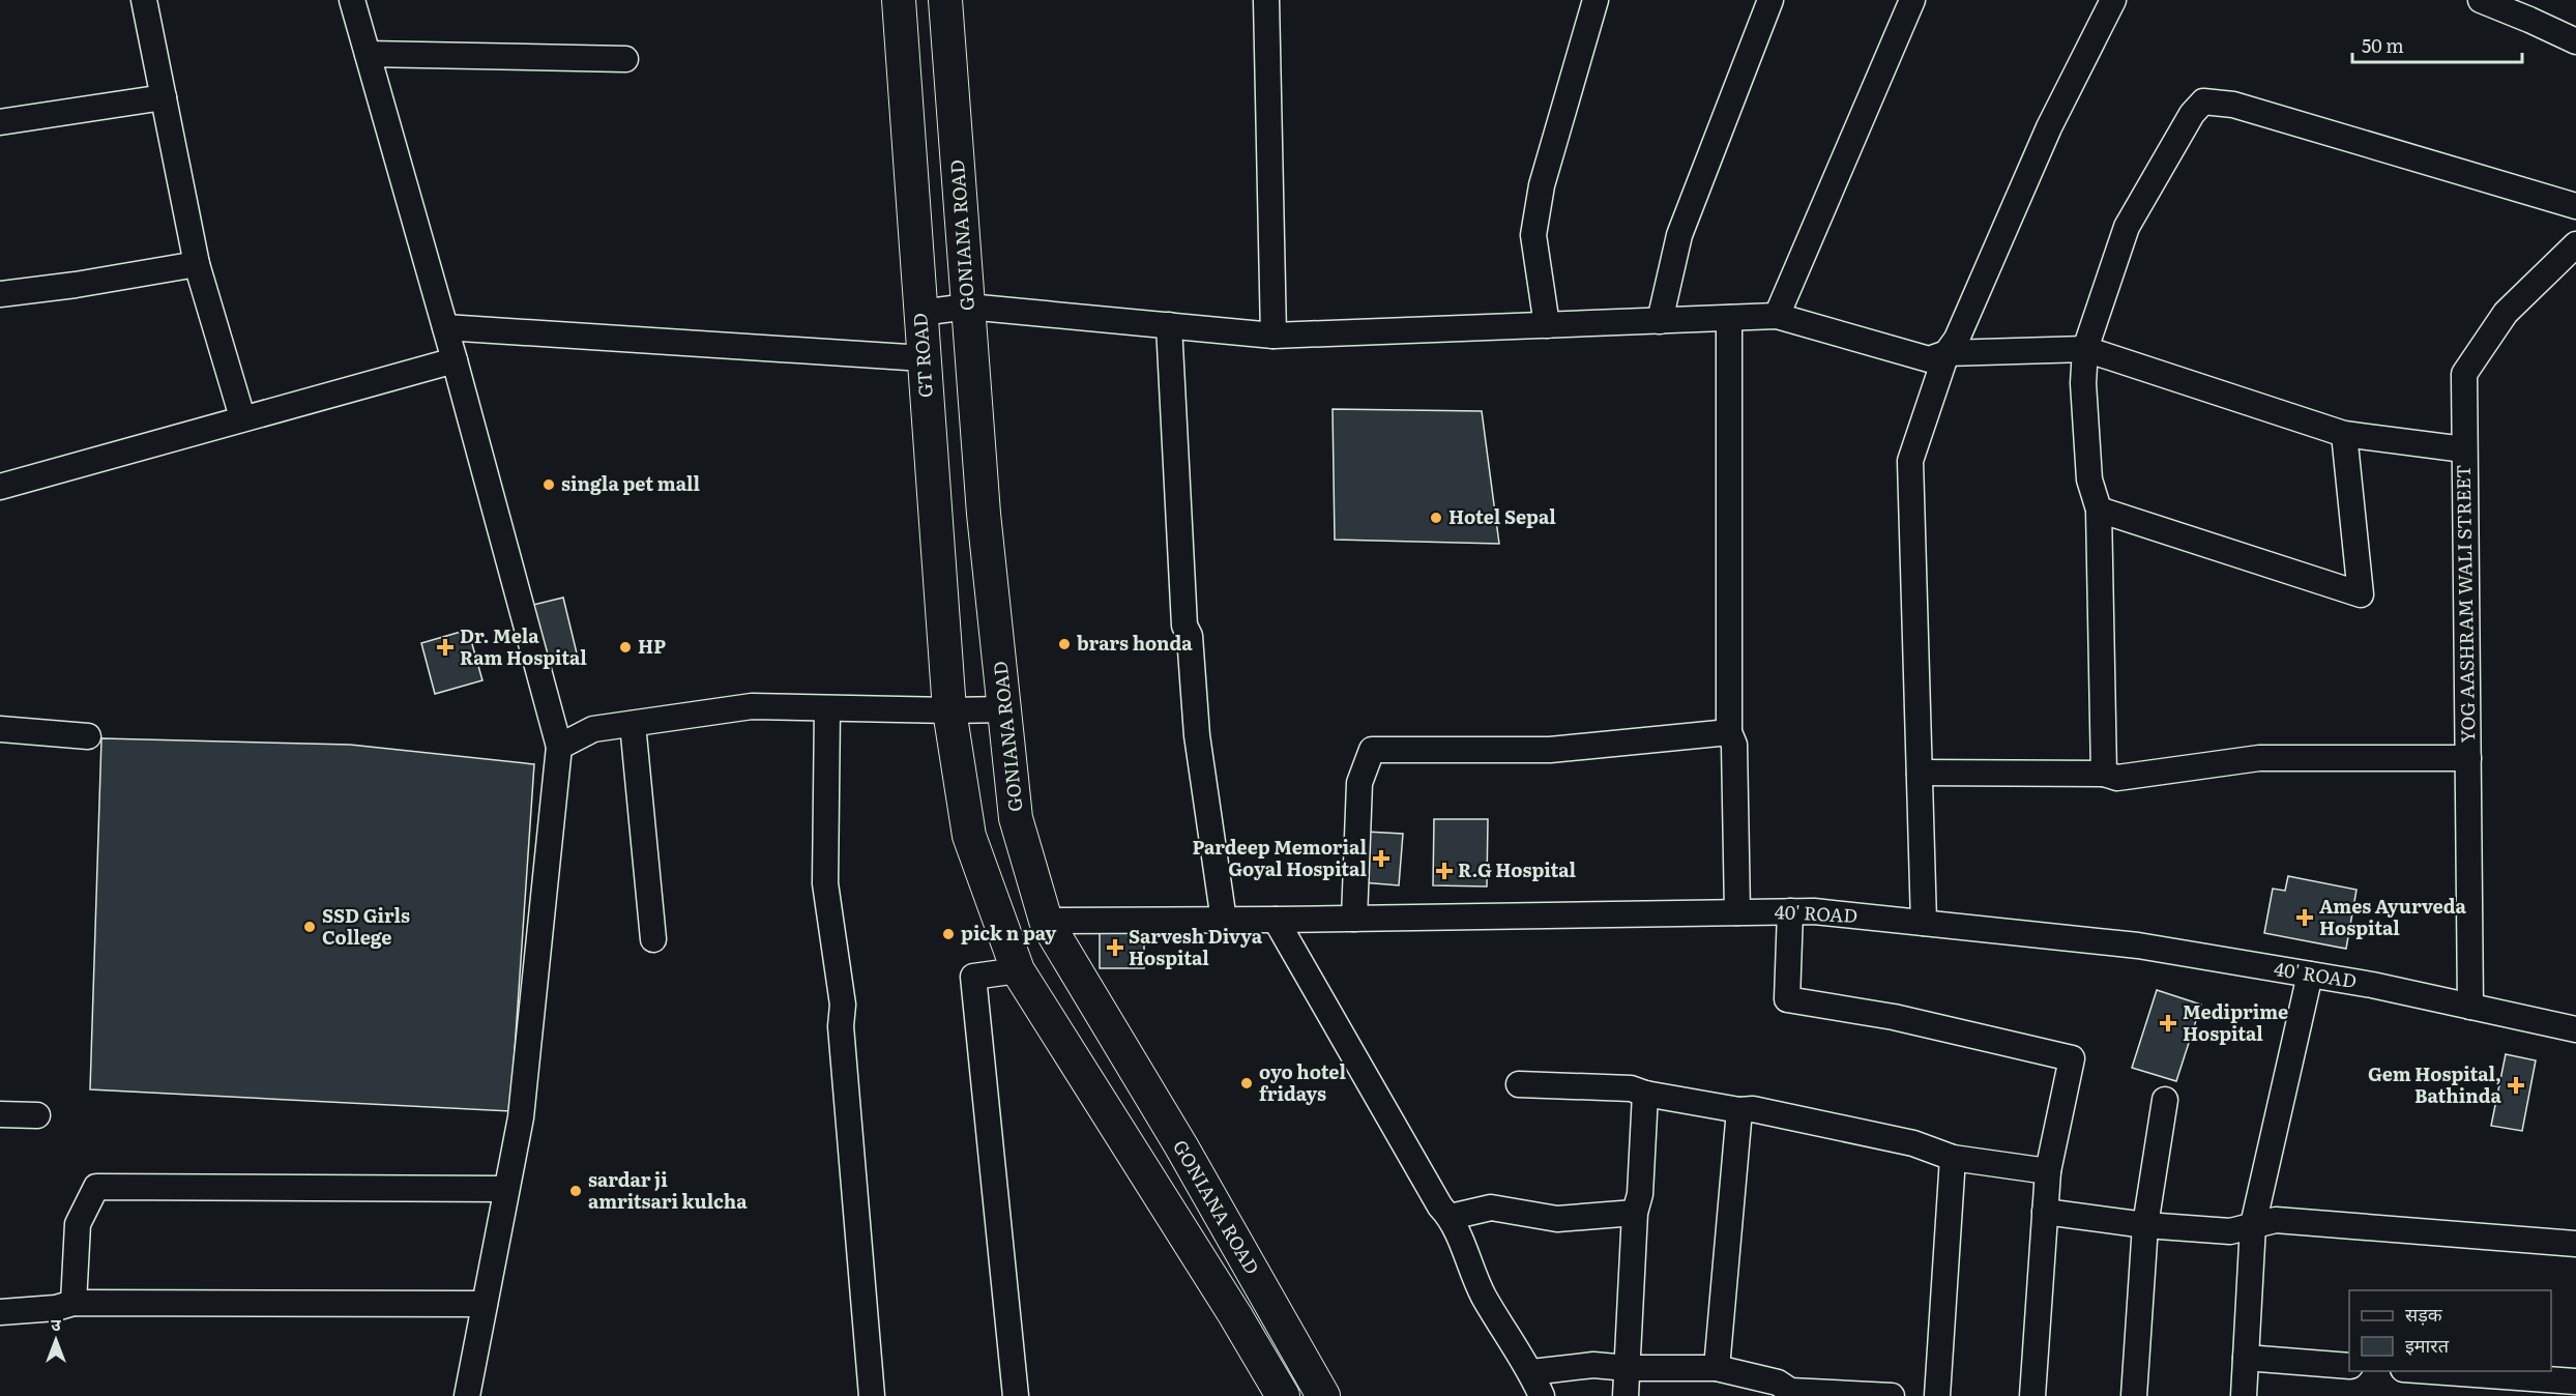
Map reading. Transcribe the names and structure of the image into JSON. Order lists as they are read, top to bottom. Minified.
{"streets":{"main road":["GONIANA ROAD","GT ROAD"],"street":["YOG AASHRAM WALI STREET","40' ROAD"]},"crossings":[["GONIANA ROAD","GT ROAD"],["GONIANA ROAD","40' ROAD"],["YOG AASHRAM WALI STREET","40' ROAD"]],"places":{"other":["singla pet mall","Hotel Sepal","brars honda","HP","SSD Girls College","pick n pay","oyo hotel fridays","sardar ji amritsari kulcha"],"health":["Dr. Mela Ram Hospital","Pardeep Memorial Goyal Hospital","R.G Hospital","Ames Ayurveda Hospital","Sarvesh Divya Hospital","Mediprime Hospital","Gem Hospital, Bathinda"]},"legend":["सड़क","इमारत"],"scale_bar":"50 m","north":"top"}
